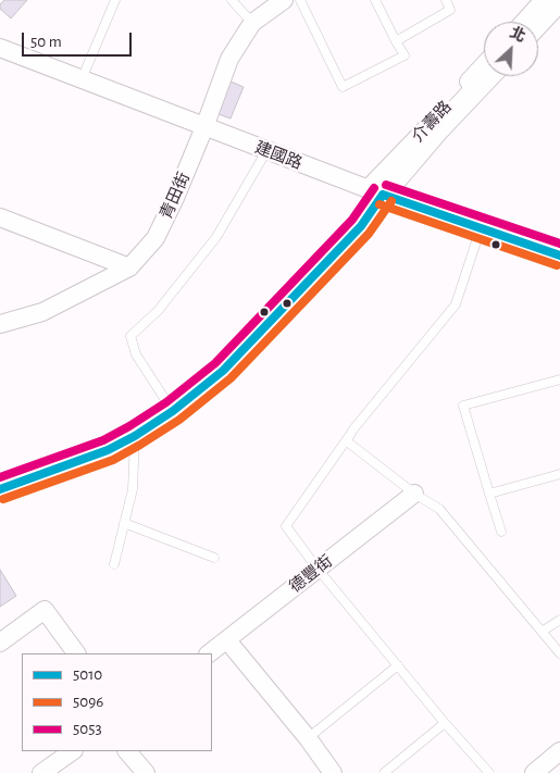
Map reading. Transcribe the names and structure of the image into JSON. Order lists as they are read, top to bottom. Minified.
{"streets":{"street":["介壽路","建國路","青田街","德豐街"]},"crossings":[["介壽路","建國路"],["建國路","青田街"]],"lines":["transit line 5053","transit line 5010","transit line 5096"],"legend":["5010","5096","5053"],"scale_bar":"50 m","north":"top right"}
